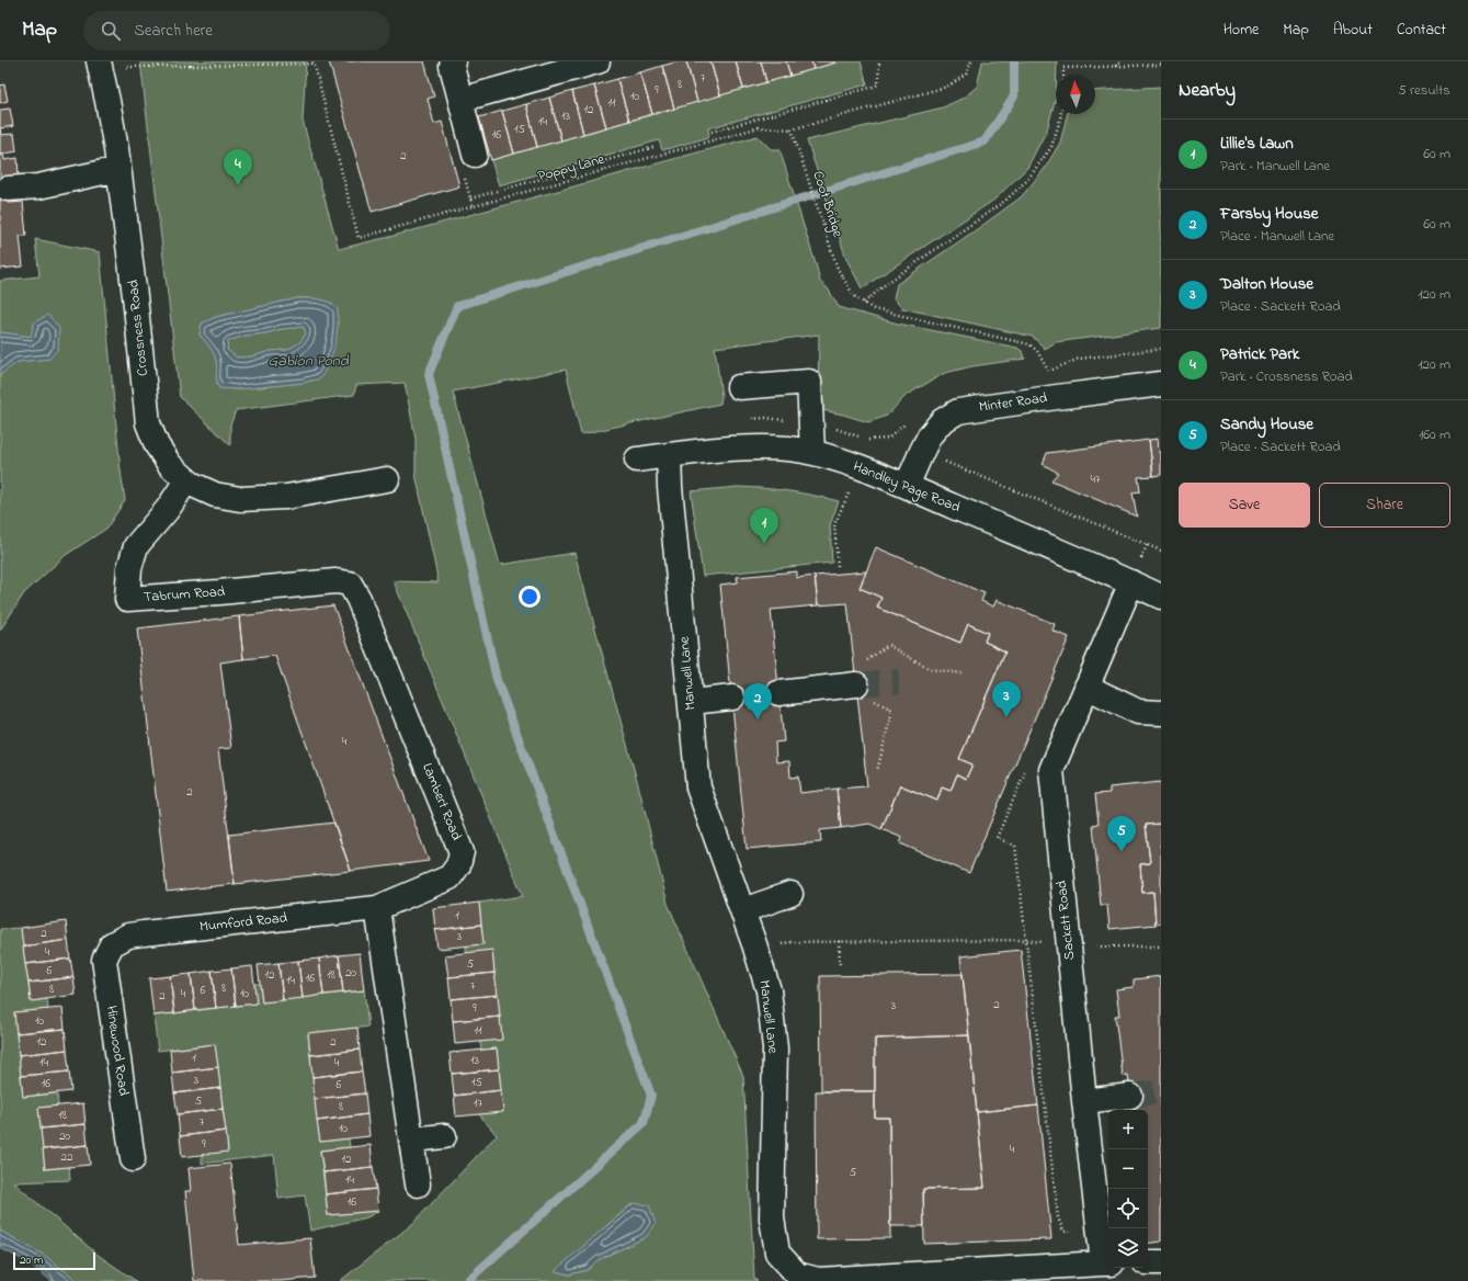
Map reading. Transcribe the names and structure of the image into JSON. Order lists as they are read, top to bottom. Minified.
{"streets":{"street":["Crossness Road","Minter Road","Handley Page Road","Tabrum Road","Manwell Lane","Lambert Road","Sackett Road","Mumford Road","Hinewood Road"],"path":["Poppy Lane","Coot Bridge"]},"crossings":[["Poppy Lane","Coot Bridge"],["Crossness Road","Tabrum Road"],["Minter Road","Handley Page Road"],["Handley Page Road","Manwell Lane"],["Handley Page Road","Sackett Road"],["Tabrum Road","Lambert Road"],["Manwell Lane","Sackett Road"],["Lambert Road","Mumford Road"],["Mumford Road","Hinewood Road"]],"water":["Gabion Pond"],"house_numbers":["7","8","9","10","11","12","13","14","15","16","2","47","4","2","1","2","3","4","5","6","20","12","18","16","14","7","8","8","6","4","10","2","2","3","9","10","11","12","2","1","13","14","4","3","15","16","6","5","17","8","18","7","10","20","9","4","22","12","5","14","16"],"scale_bar":"20 m","north":"top","page":{"header":"Map","search":"Search here","nav":["Home","Map","About","Contact"],"heading":["Nearby","5 results"],"list":[{"mark":"1","name":"Lillie's Lawn","note":"Park · Manwell Lane","value":"60 m"},{"mark":"2","name":"Farsby House","note":"Place · Manwell Lane","value":"60 m"},{"mark":"3","name":"Dalton House","note":"Place · Sackett Road","value":"120 m"},{"mark":"4","name":"Patrick Park","note":"Park · Crossness Road","value":"120 m"},{"mark":"5","name":"Sandy House","note":"Place · Sackett Road","value":"160 m"}],"pins":["4","1","3","2","5"],"buttons":["Save","Share"],"map_buttons":["+","−"],"scale":"20 m"}}
